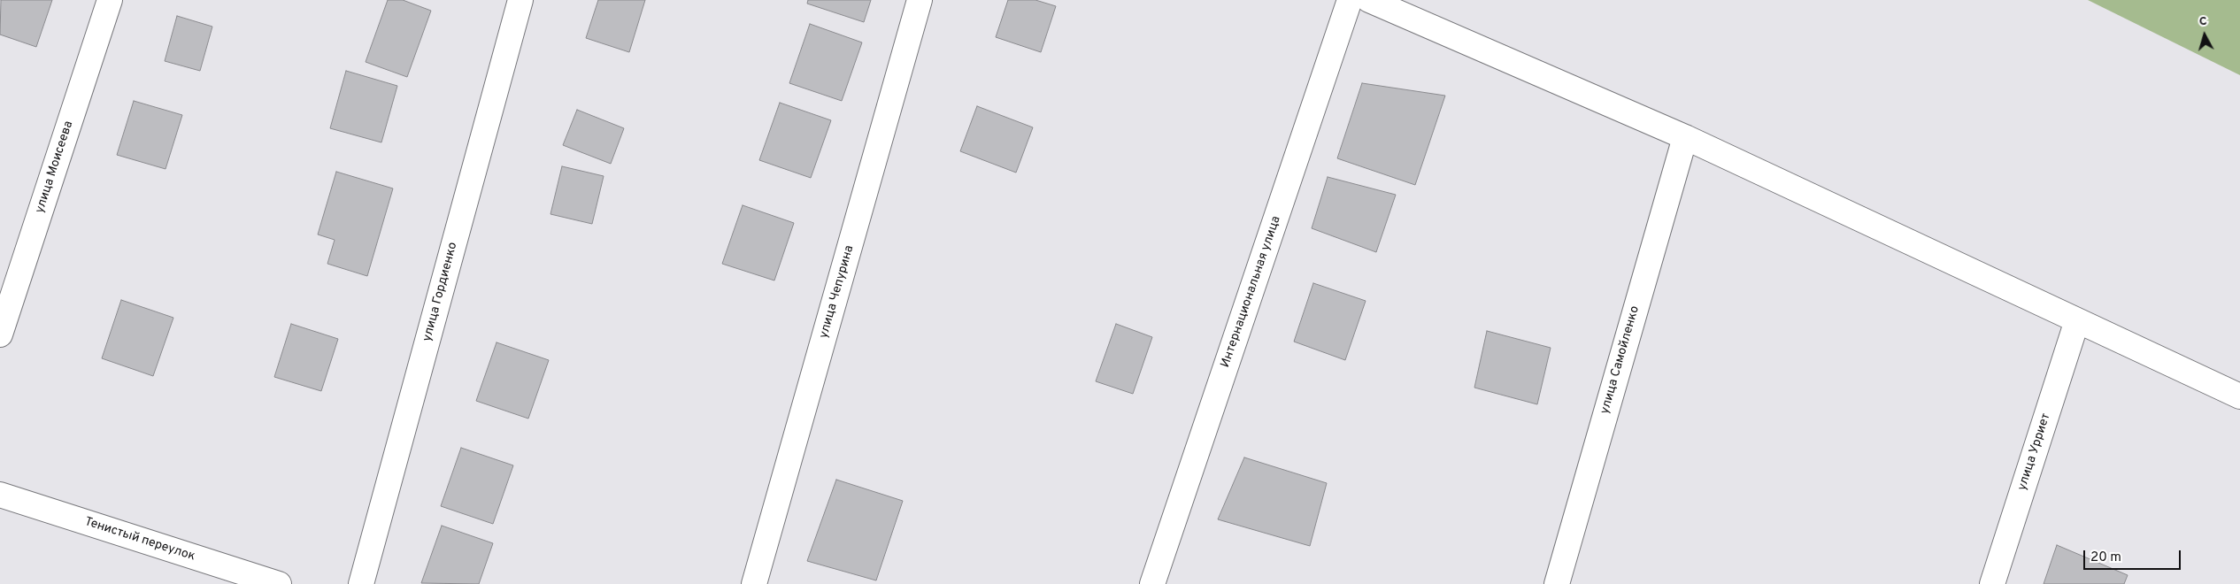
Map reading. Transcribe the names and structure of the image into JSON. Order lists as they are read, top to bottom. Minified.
{"streets":{"street":["улица Моисеева","улица Гордиенко","улица Чепурина","Интернациональная улица","улица Самойленко","улица Урриет","Тенистый переулок"]},"scale_bar":"20 m","north":"top"}
